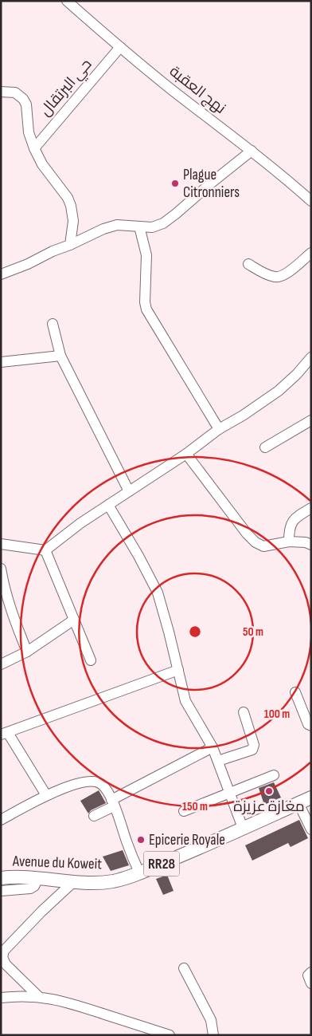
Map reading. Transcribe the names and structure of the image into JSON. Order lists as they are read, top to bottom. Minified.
{"streets":{"main road":["Avenue du Koweit","RR28"],"street":["حي البرتقال","نهج العقبة"]},"crossings":[["حي البرتقال","نهج العقبة"]],"places":["Plague Citronniers","مغازة عزيزة","Epicerie Royale"],"rings":["50 m","100 m","150 m"]}
